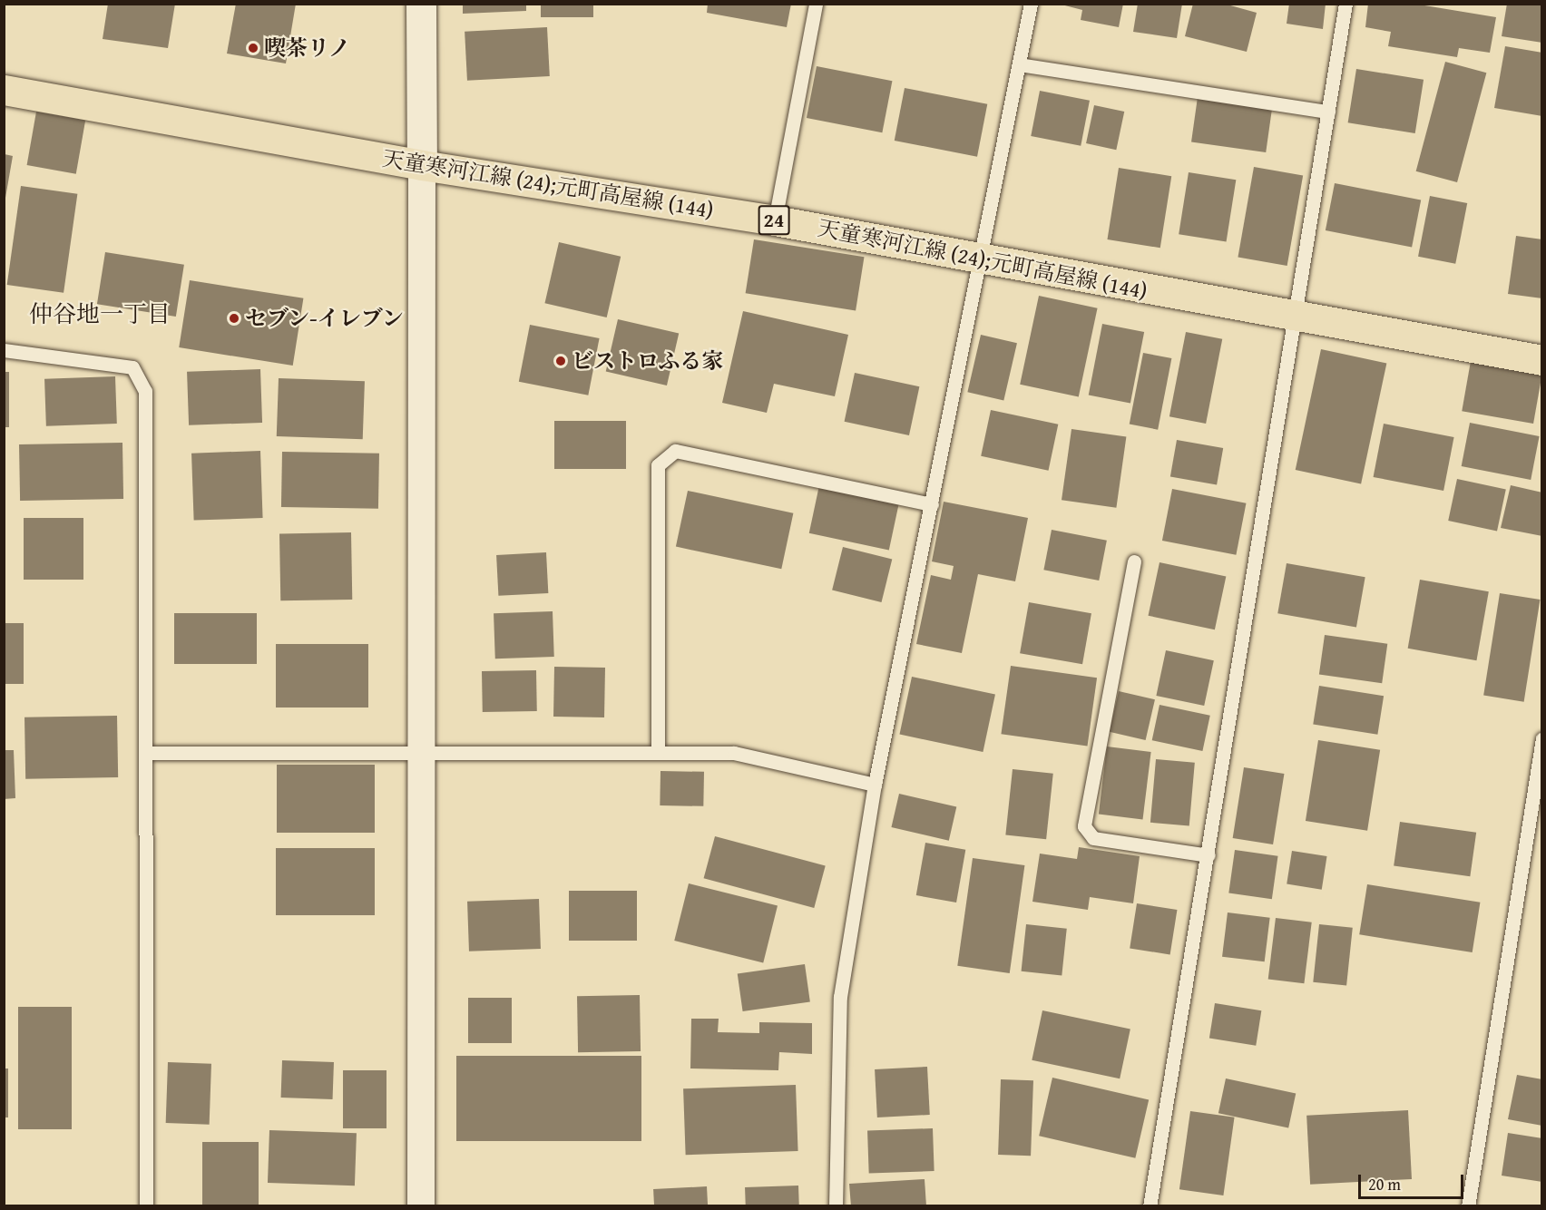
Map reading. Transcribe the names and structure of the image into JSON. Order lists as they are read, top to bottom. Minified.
{"streets":{"main road":["天童寒河江線 (24);元町高屋線 (144)","24"]},"districts":["仲谷地一丁目"],"places":["喫茶リノ","セブン-イレブン","ビストロふる家"],"scale_bar":"20 m"}
